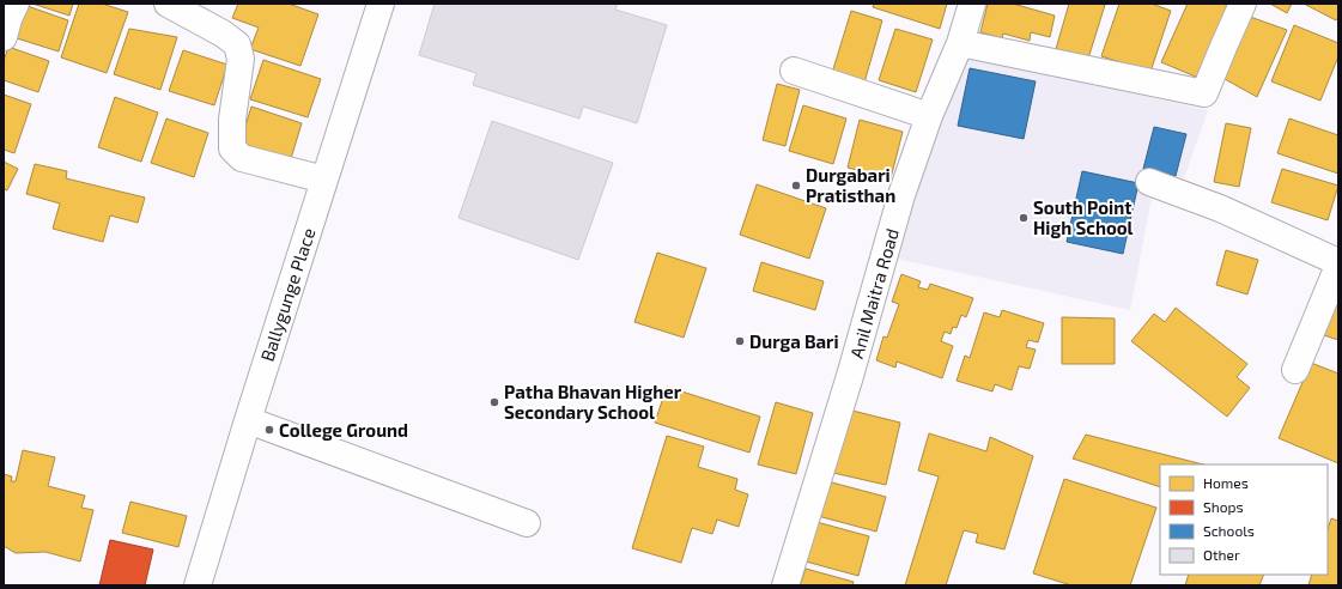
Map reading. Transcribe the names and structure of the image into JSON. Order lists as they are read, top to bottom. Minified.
{"streets":{"street":["Anil Maitra Road","Ballygunge Place"]},"places":["Durgabari Pratisthan","South Point High School","Durga Bari","Patha Bhavan Higher Secondary School","College Ground"],"legend":["Homes","Shops","Schools","Other"]}
